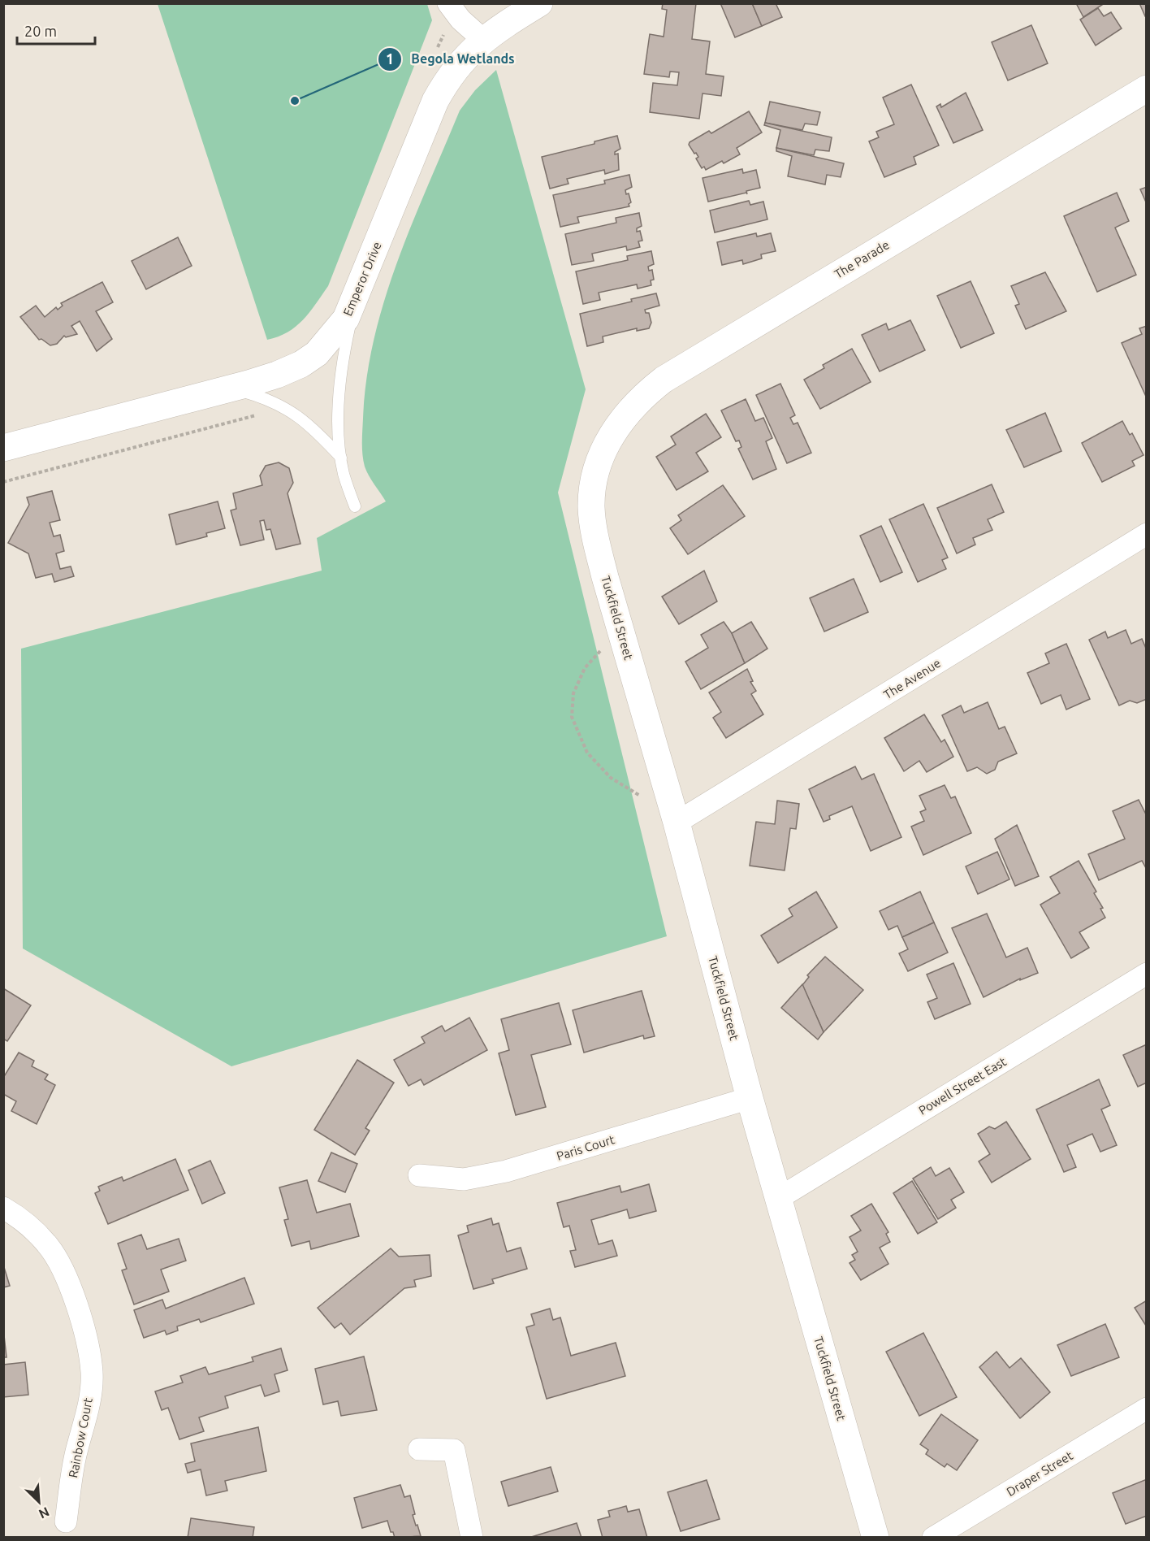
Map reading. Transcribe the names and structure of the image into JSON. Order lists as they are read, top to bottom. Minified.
{"streets":{"main road":["The Parade","Emperor Drive","Tuckfield Street"],"street":["The Avenue","Powell Street East","Paris Court","Rainbow Court","Draper Street"]},"crossings":[["The Parade","Tuckfield Street"],["Tuckfield Street","The Avenue"],["Tuckfield Street","Powell Street East"],["Tuckfield Street","Paris Court"]],"places":["Begola Wetlands"],"scale_bar":"20 m","north":"bottom right"}
